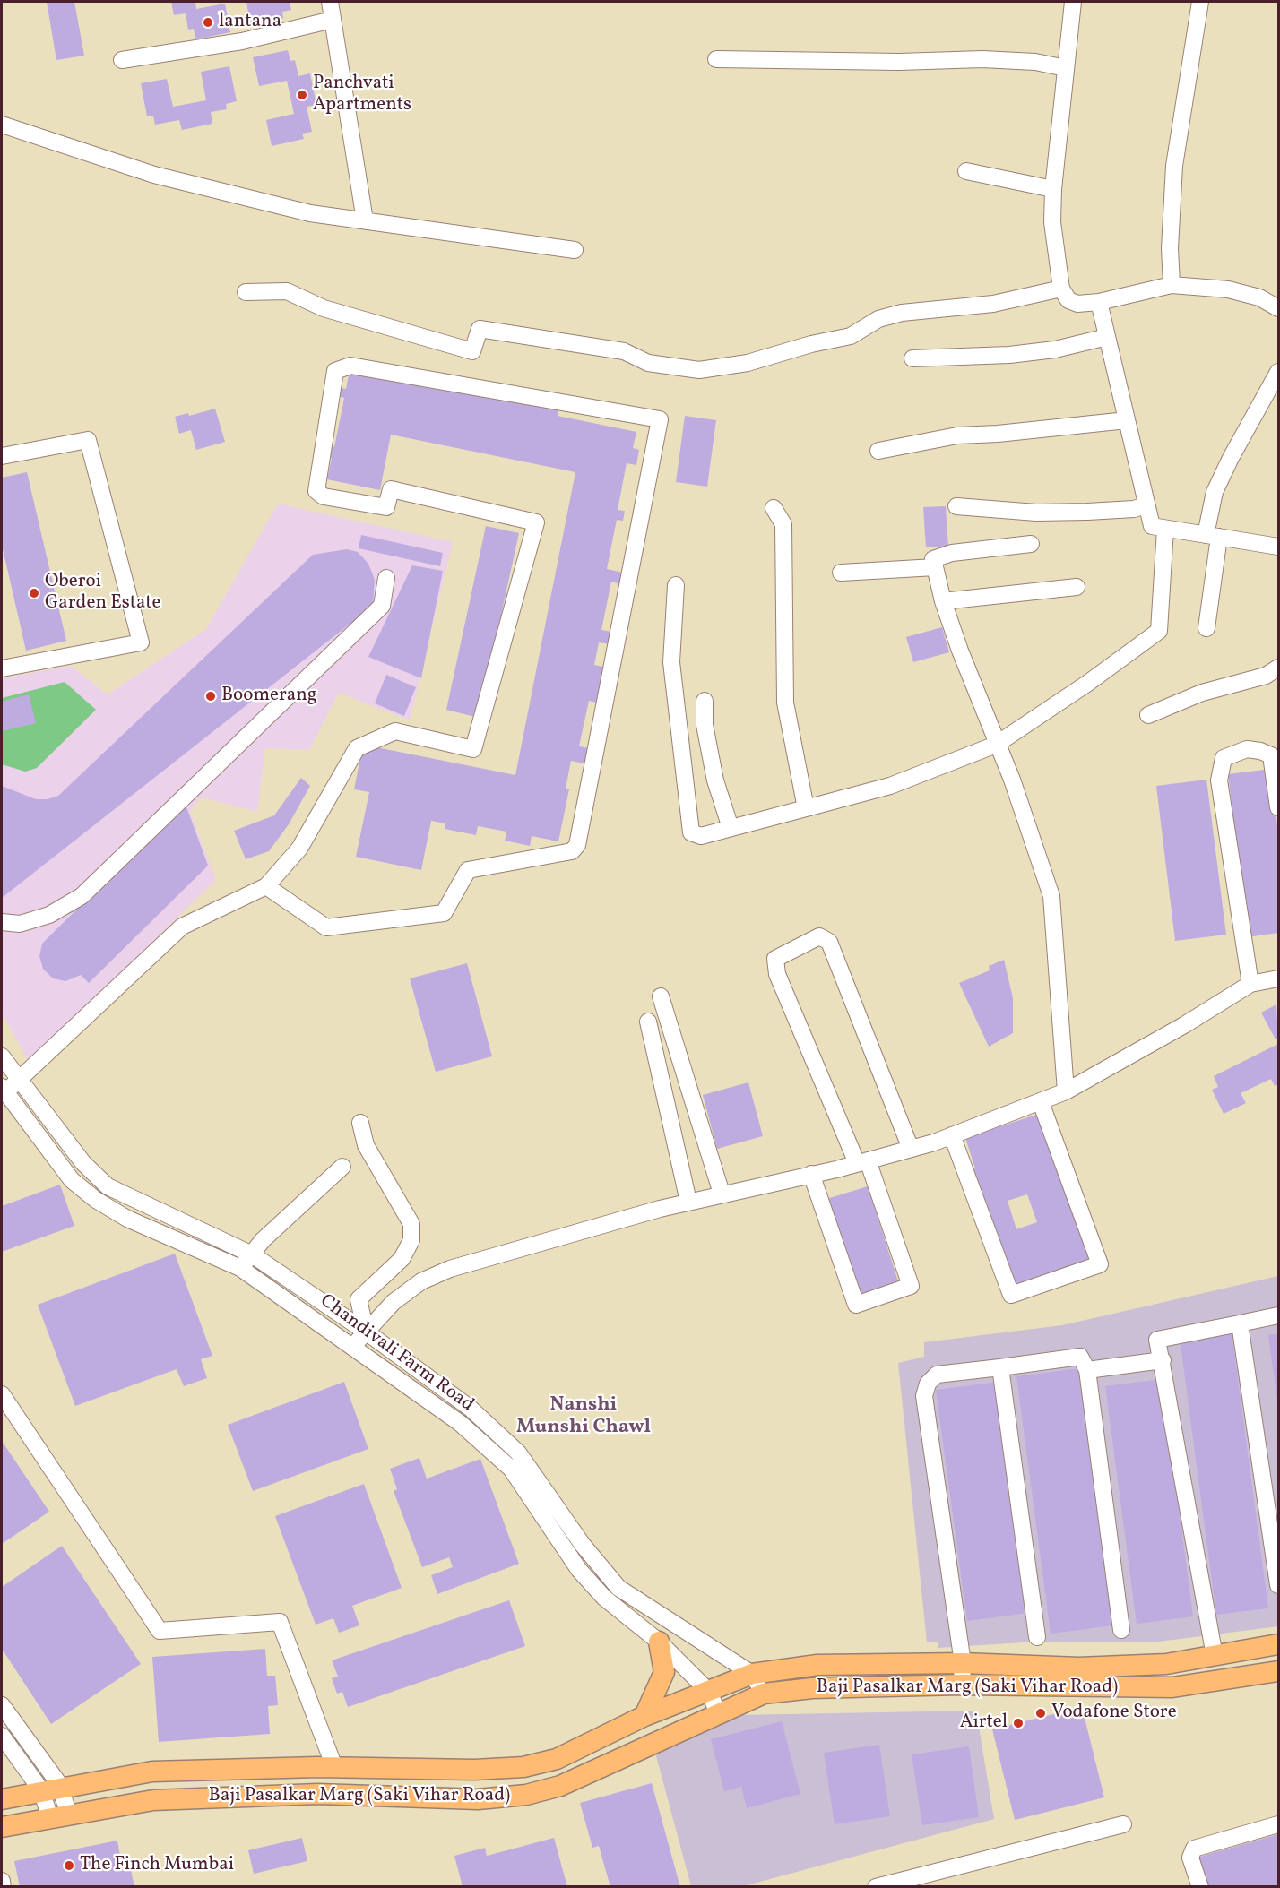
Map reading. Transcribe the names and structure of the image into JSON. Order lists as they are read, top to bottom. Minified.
{"streets":{"main road":["Baji Pasalkar Marg (Saki Vihar Road)"],"street":["Chandivali Farm Road"]},"crossings":[["Chandivali Farm Road","Baji Pasalkar Marg (Saki Vihar Road)"]],"districts":["Nanshi Munshi Chawl"],"places":["lantana","Panchvati Apartments","Oberoi Garden Estate","Boomerang","Vodafone Store","Airtel","The Finch Mumbai"]}
